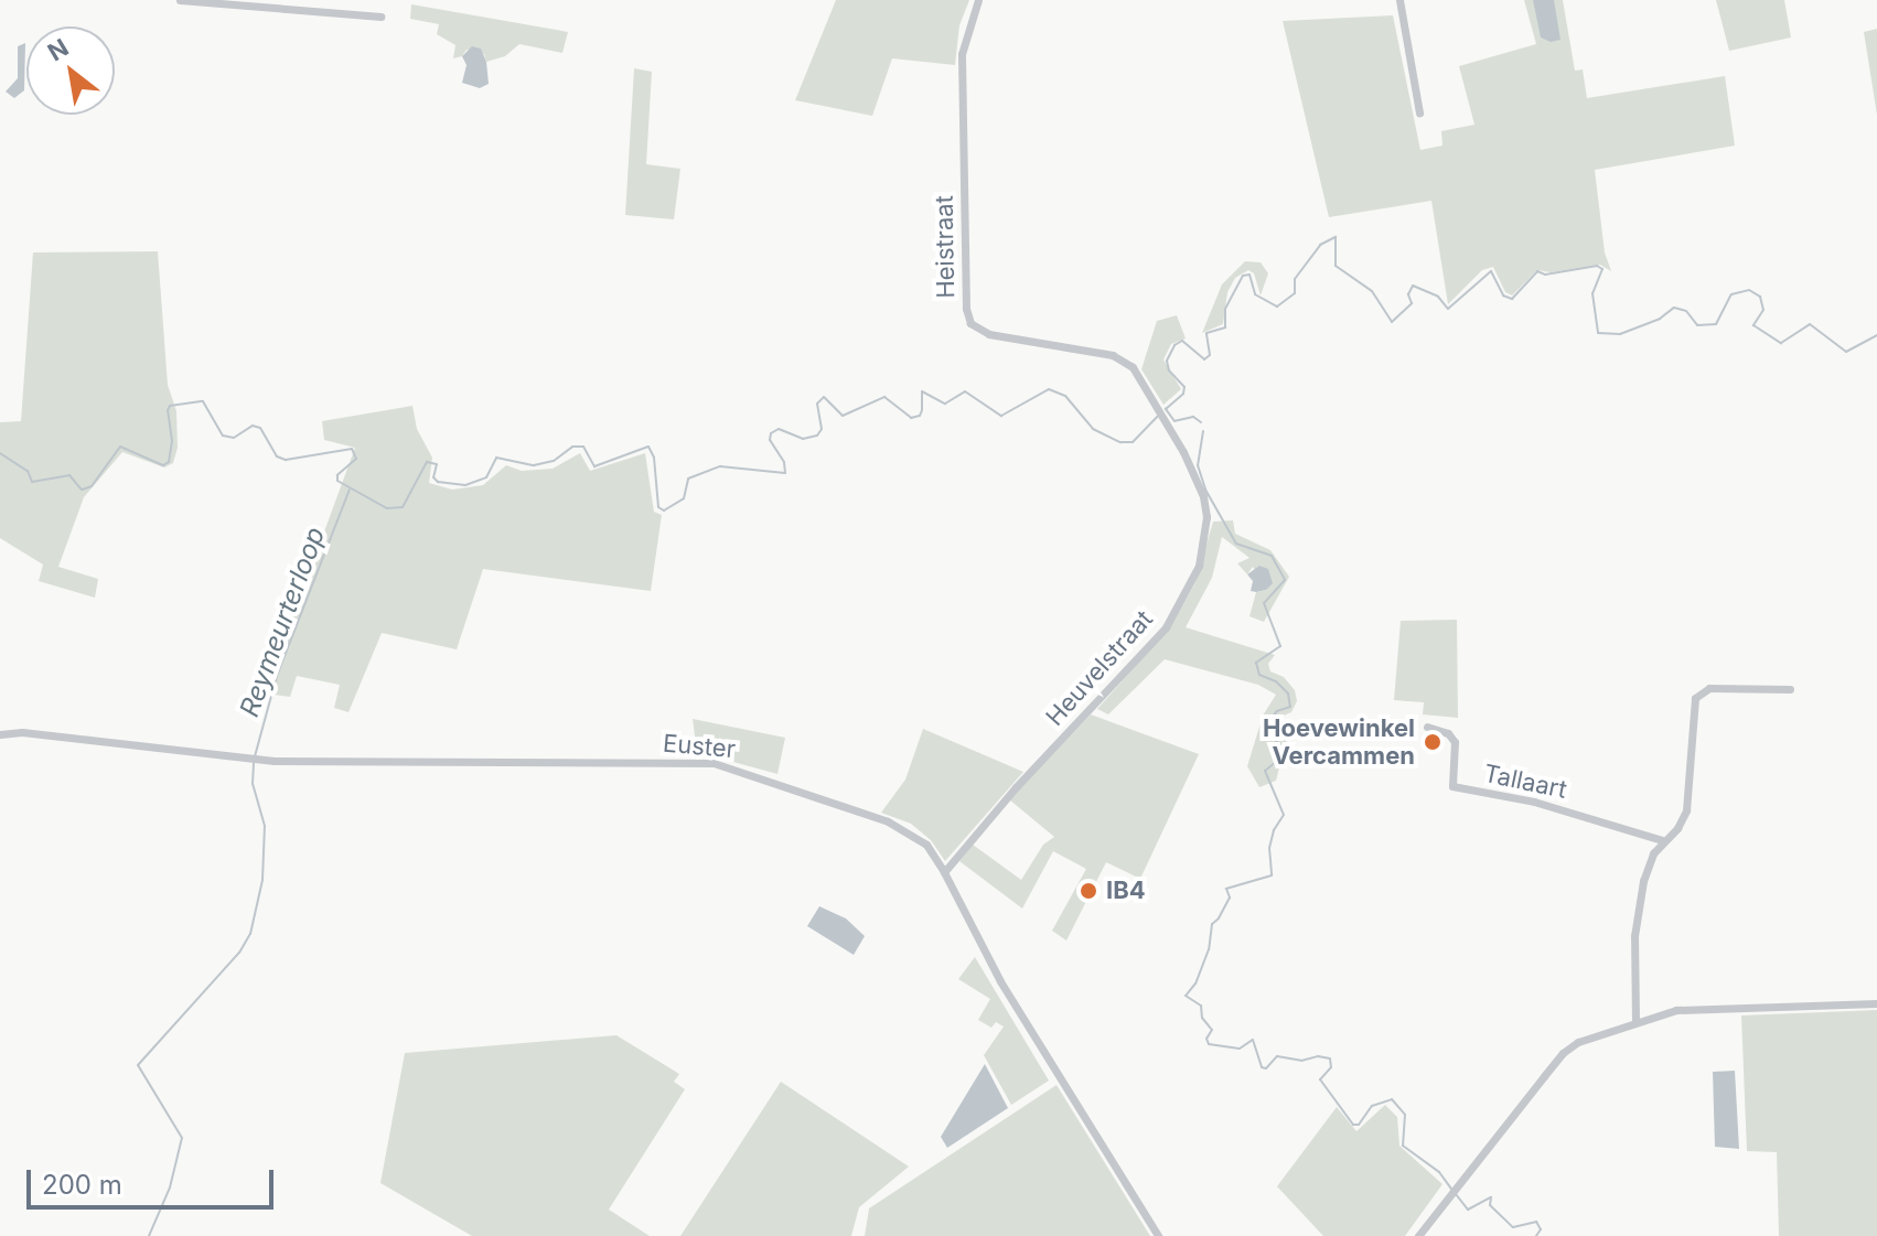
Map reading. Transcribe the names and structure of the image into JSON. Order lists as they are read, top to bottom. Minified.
{"streets":{"street":["Heistraat","Heuvelstraat","Euster","Tallaart"]},"crossings":[["Heistraat","Heuvelstraat"],["Heuvelstraat","Euster"]],"water":["Reymeurterloop"],"places":["Hoevewinkel Vercammen","IB4"],"scale_bar":"200 m","north":"top left"}
